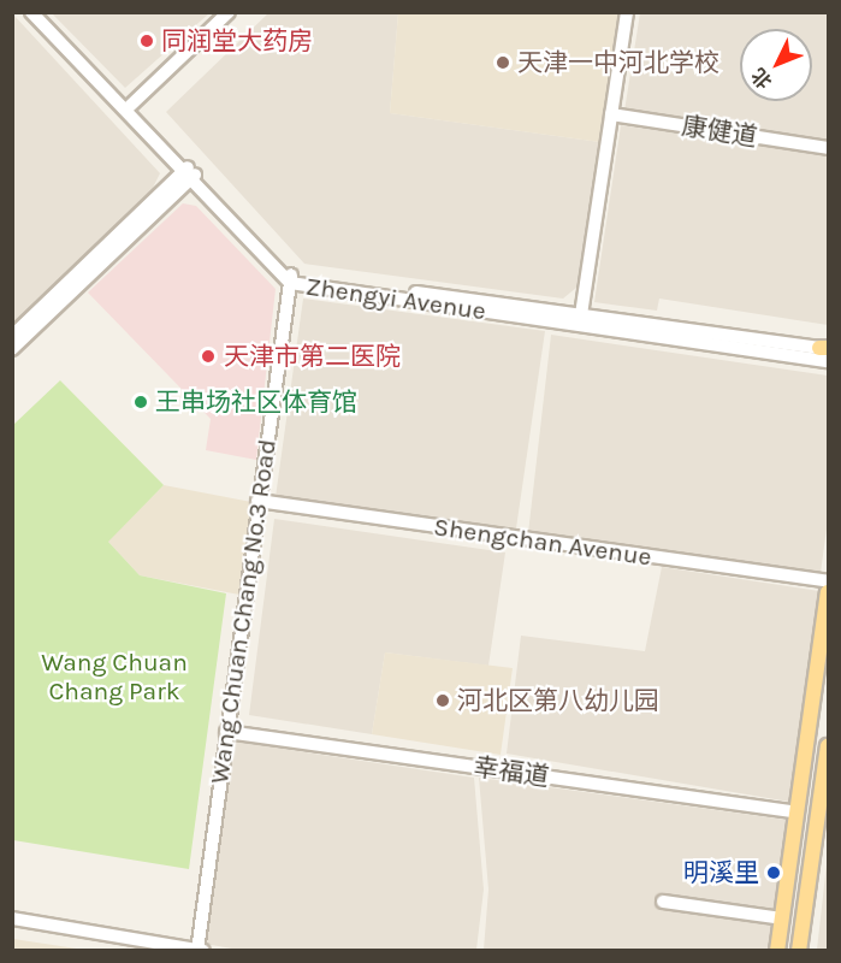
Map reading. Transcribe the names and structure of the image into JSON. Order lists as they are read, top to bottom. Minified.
{"streets":{"street":["康健道","Zhengyi Avenue","Shengchan Avenue","Wang Chuan Chang No.3 Road","幸福道"]},"crossings":[["Zhengyi Avenue","Wang Chuan Chang No.3 Road"],["Shengchan Avenue","Wang Chuan Chang No.3 Road"],["Wang Chuan Chang No.3 Road","幸福道"]],"parks":["Wang Chuan Chang Park"],"places":["同润堂大药房","天津一中河北学校","天津市第二医院","王串场社区体育馆","河北区第八幼儿园","明溪里"],"north":"bottom left"}
